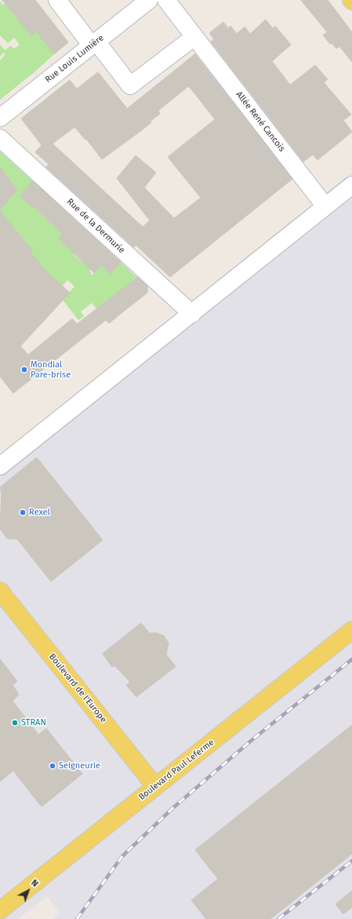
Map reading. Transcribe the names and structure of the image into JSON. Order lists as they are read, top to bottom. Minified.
{"streets":{"main road":["Boulevard de l'Europe","Boulevard Paul Leferme"],"street":["Rue Louis Lumière","Allée René Cancois","Rue de la Dermurie"]},"crossings":[["Boulevard de l'Europe","Boulevard Paul Leferme"]],"places":["Mondial Pare-brise","Rexel","STRAN","Seigneurie"],"north":"top right"}
